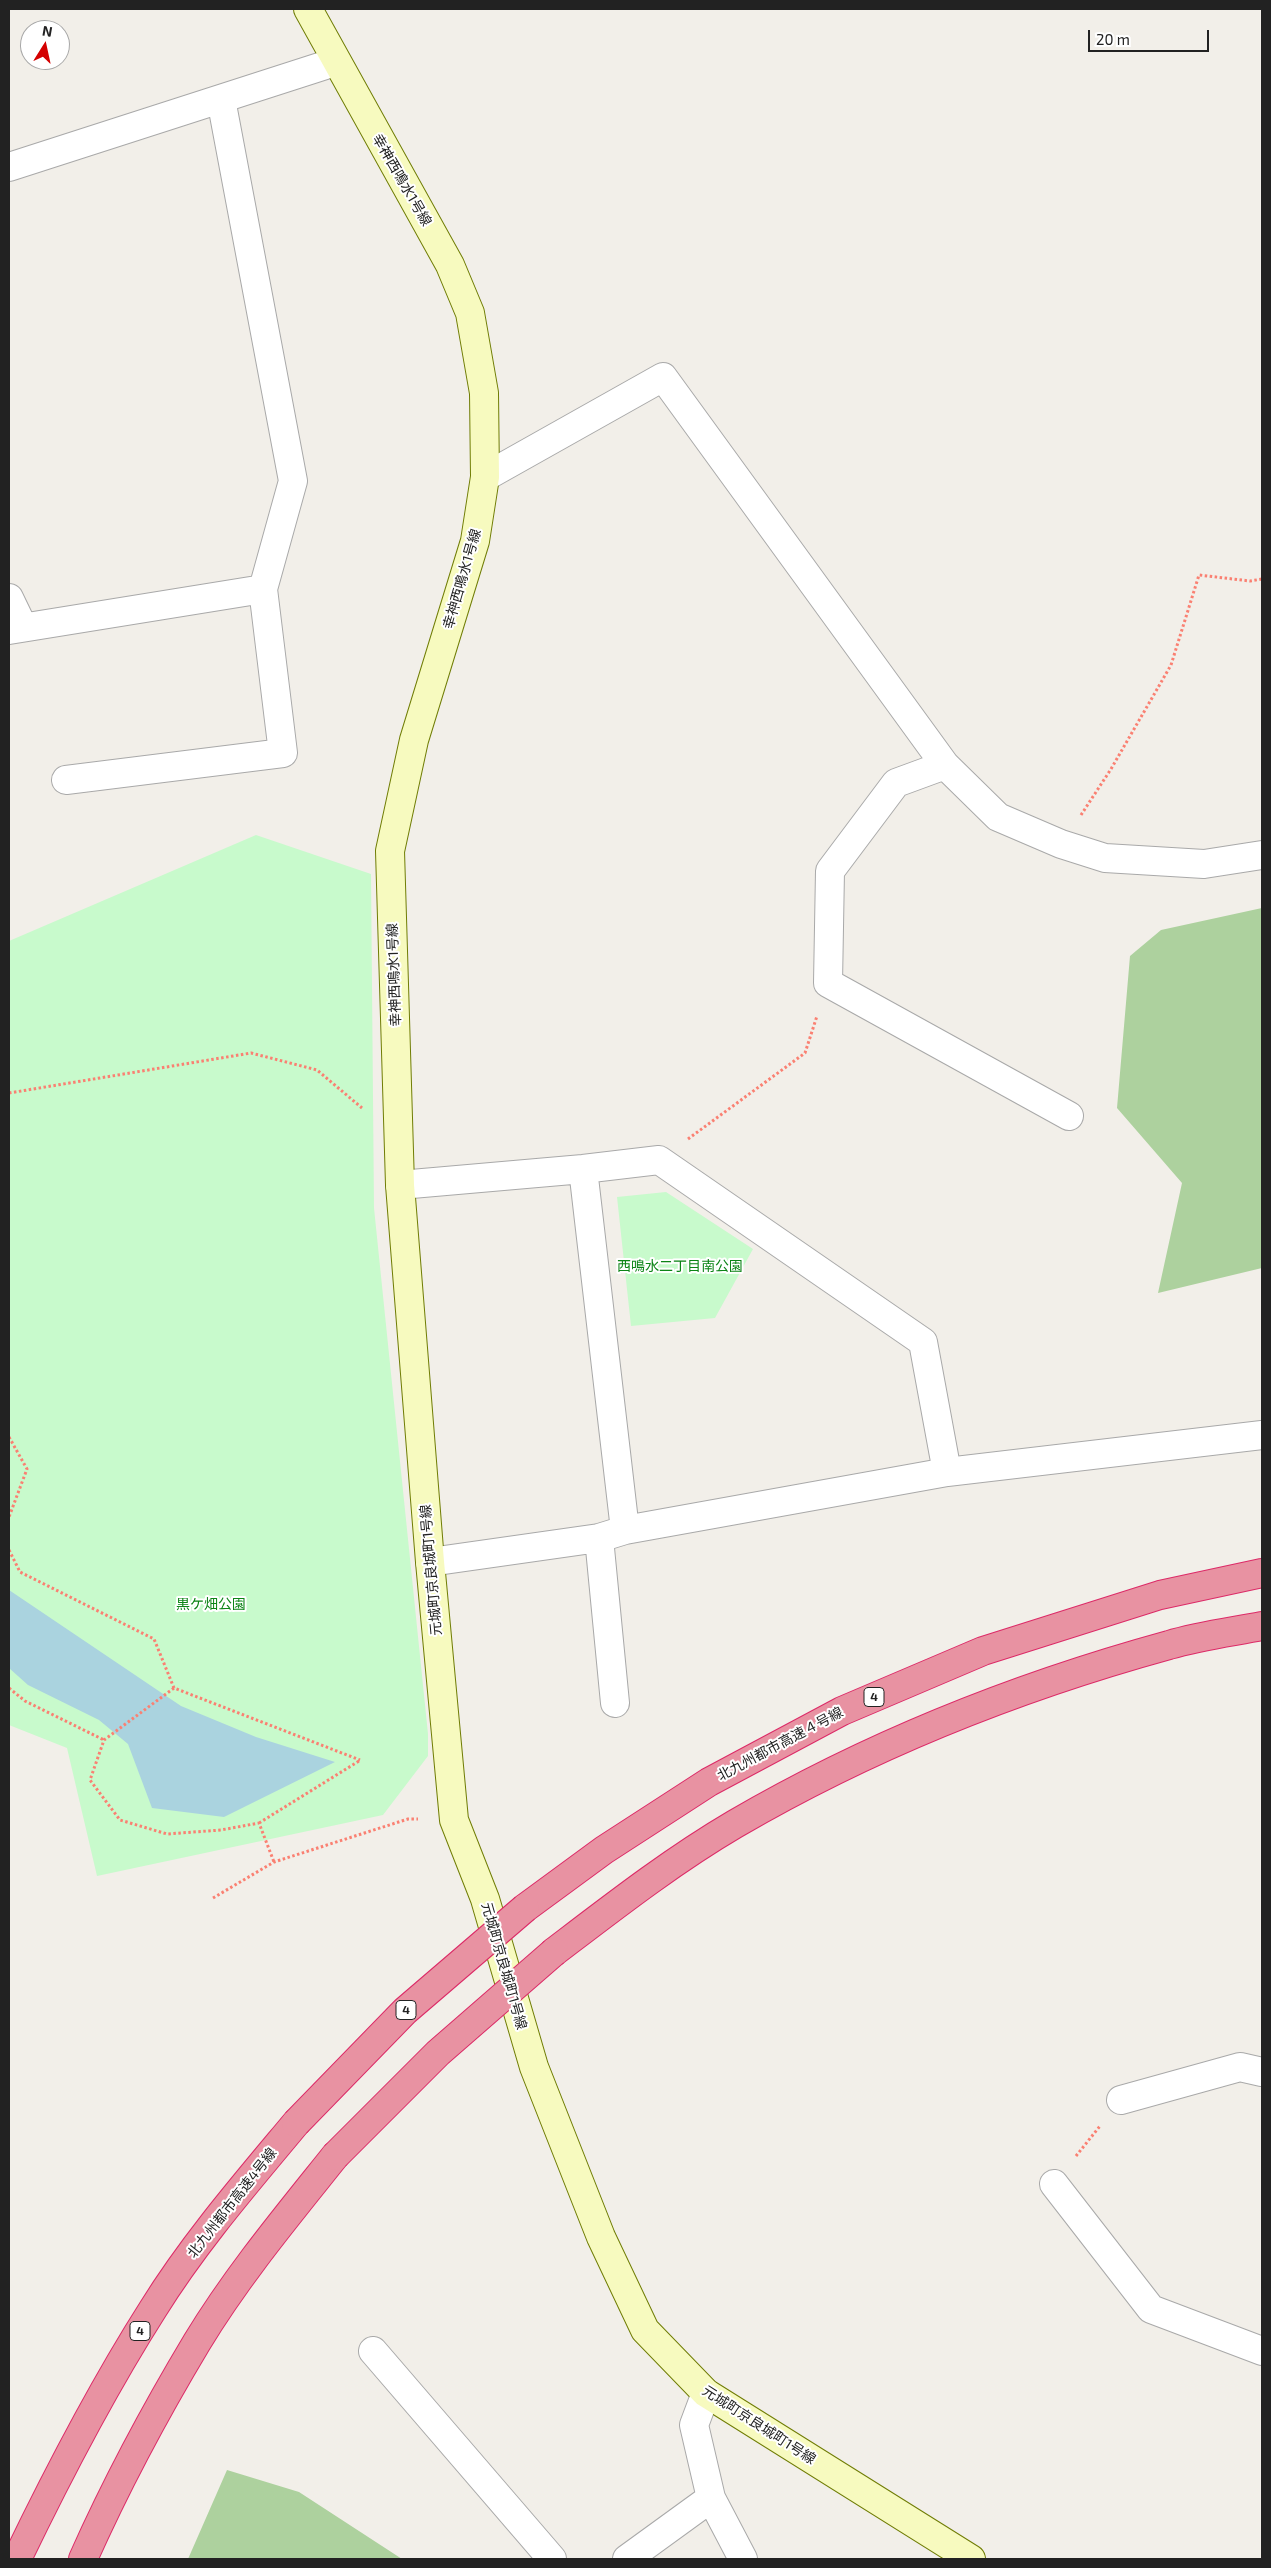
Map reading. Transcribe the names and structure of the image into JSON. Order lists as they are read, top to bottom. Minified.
{"streets":{"highway":["4","北九州都市高速４号線","北九州都市高速4号線"],"street":["幸神西鳴水1号線","元城町京良城町1号線"]},"crossings":[["幸神西鳴水1号線","元城町京良城町1号線"],["北九州都市高速４号線","北九州都市高速4号線"]],"parks":["西鳴水二丁目南公園","黒ケ畑公園"],"scale_bar":"20 m","north":"top"}
